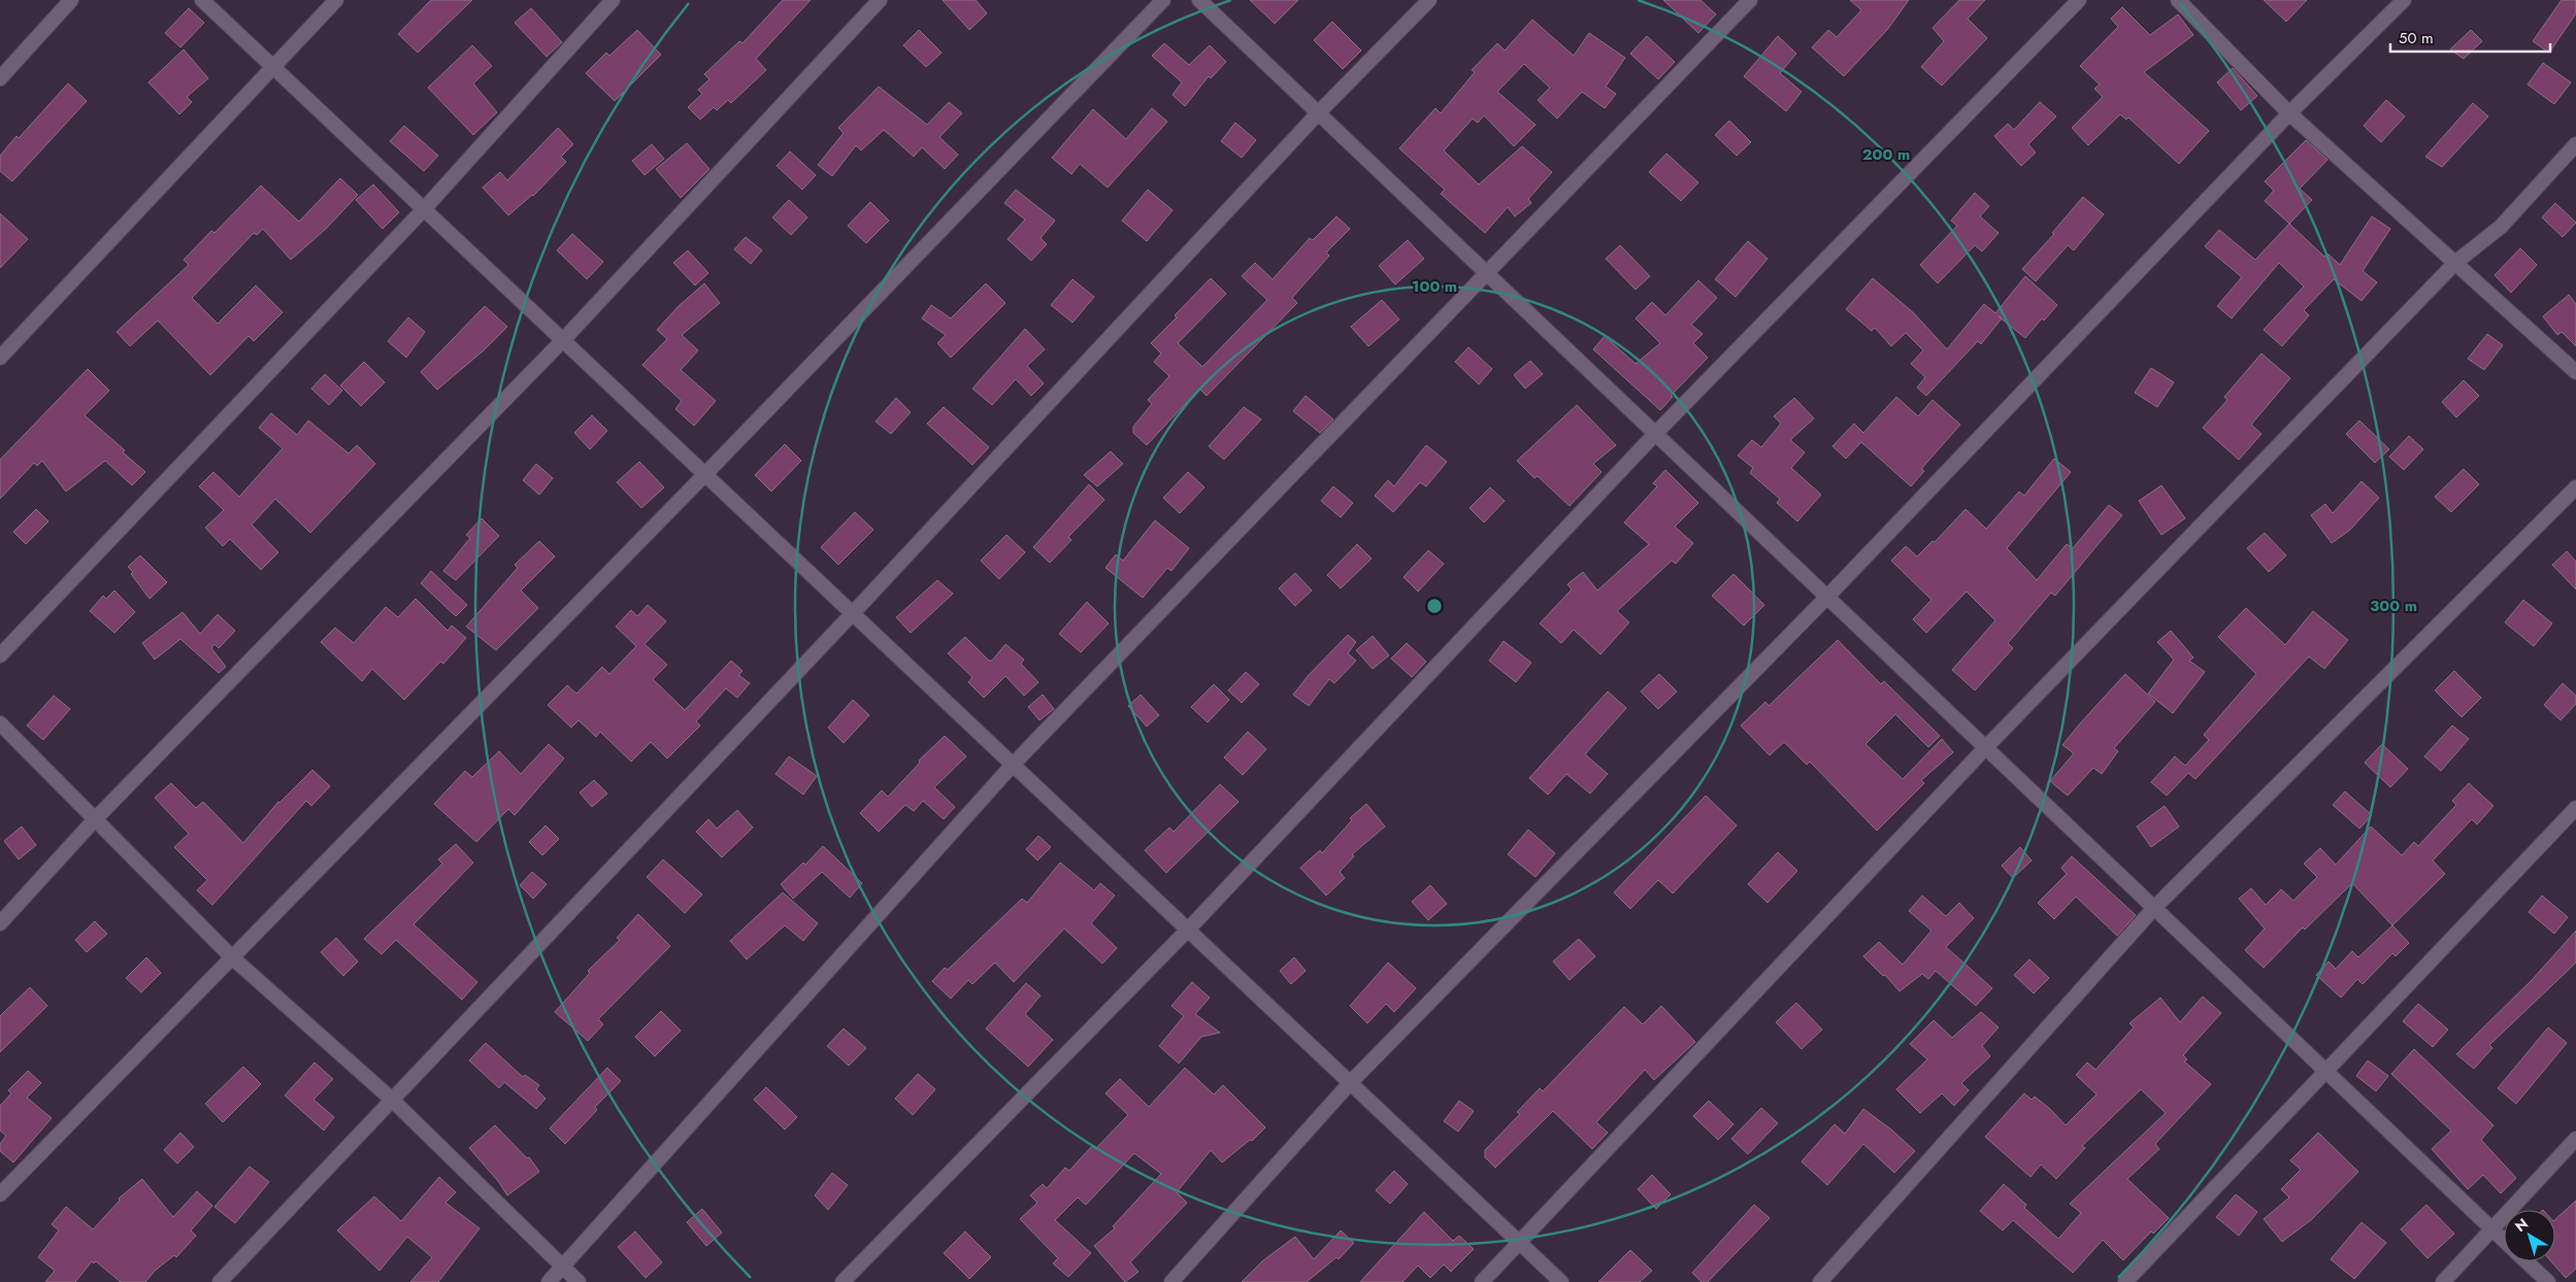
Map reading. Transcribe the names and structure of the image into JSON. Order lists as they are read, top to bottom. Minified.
{"scale_bar":"50 m","north":"top left","rings":["200 m","100 m","300 m"]}
